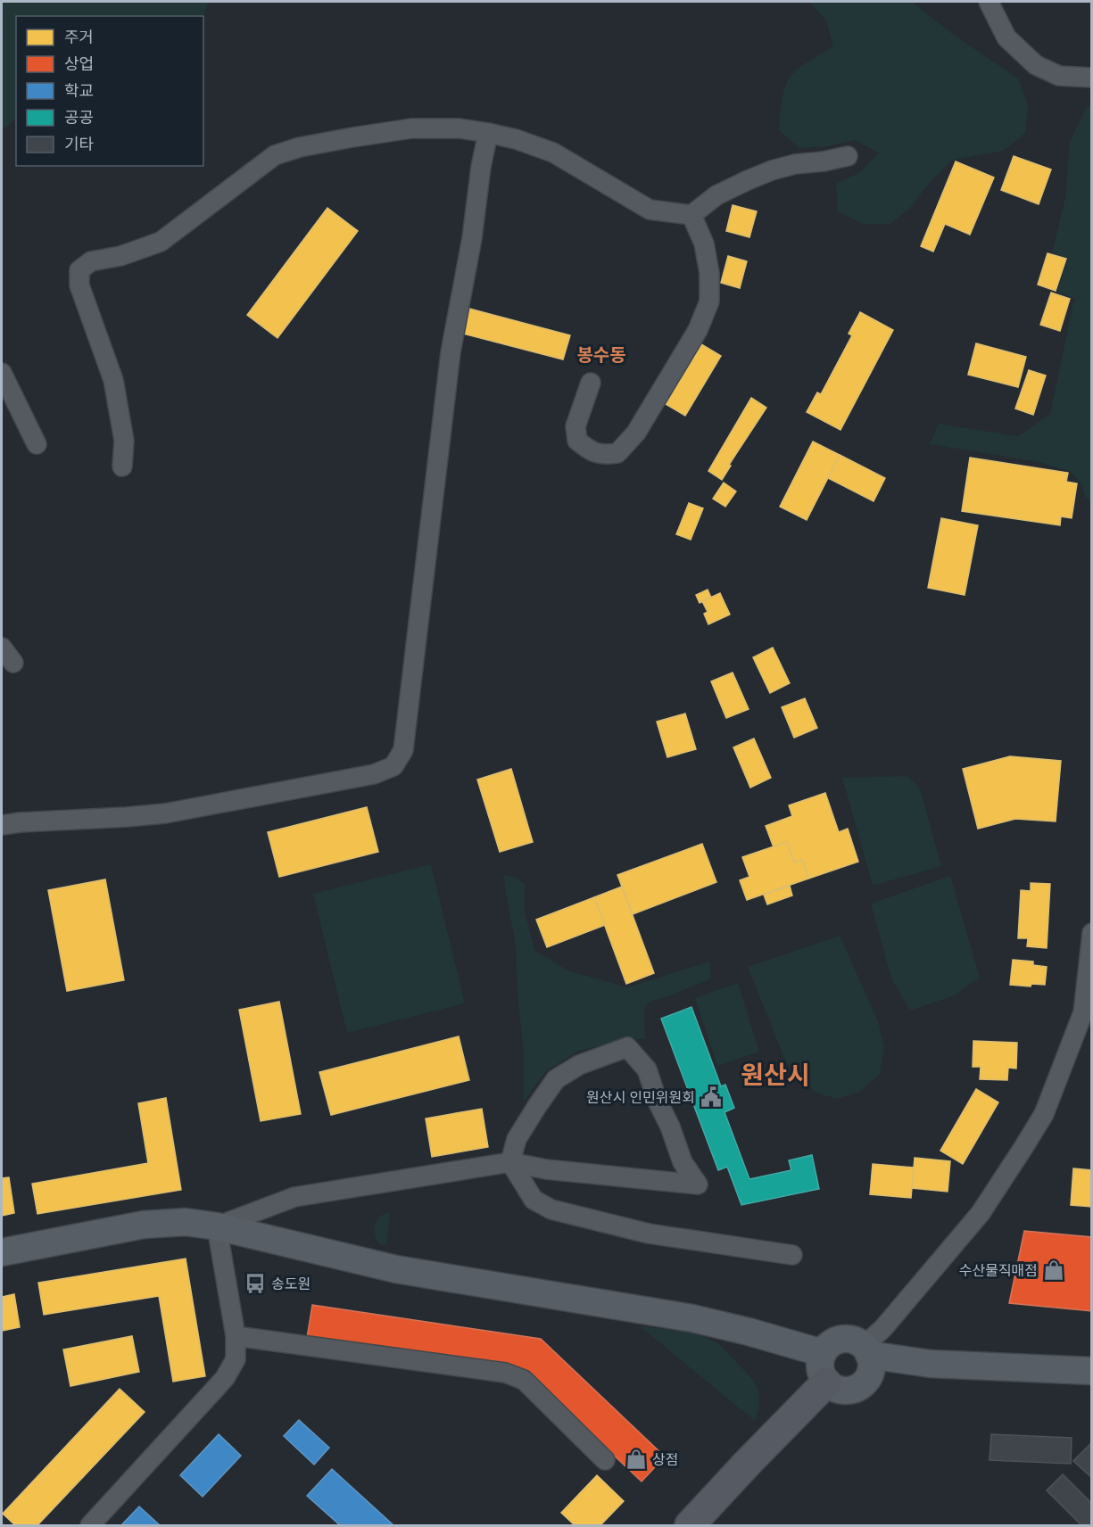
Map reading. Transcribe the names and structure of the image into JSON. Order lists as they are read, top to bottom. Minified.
{"districts":["봉수동","원산시"],"places":{"public building":["원산시 인민위원회"],"shop":["수산물직매점","상점"],"bus stop":["송도원"]},"legend":["주거","상업","학교","공공","기타"]}
